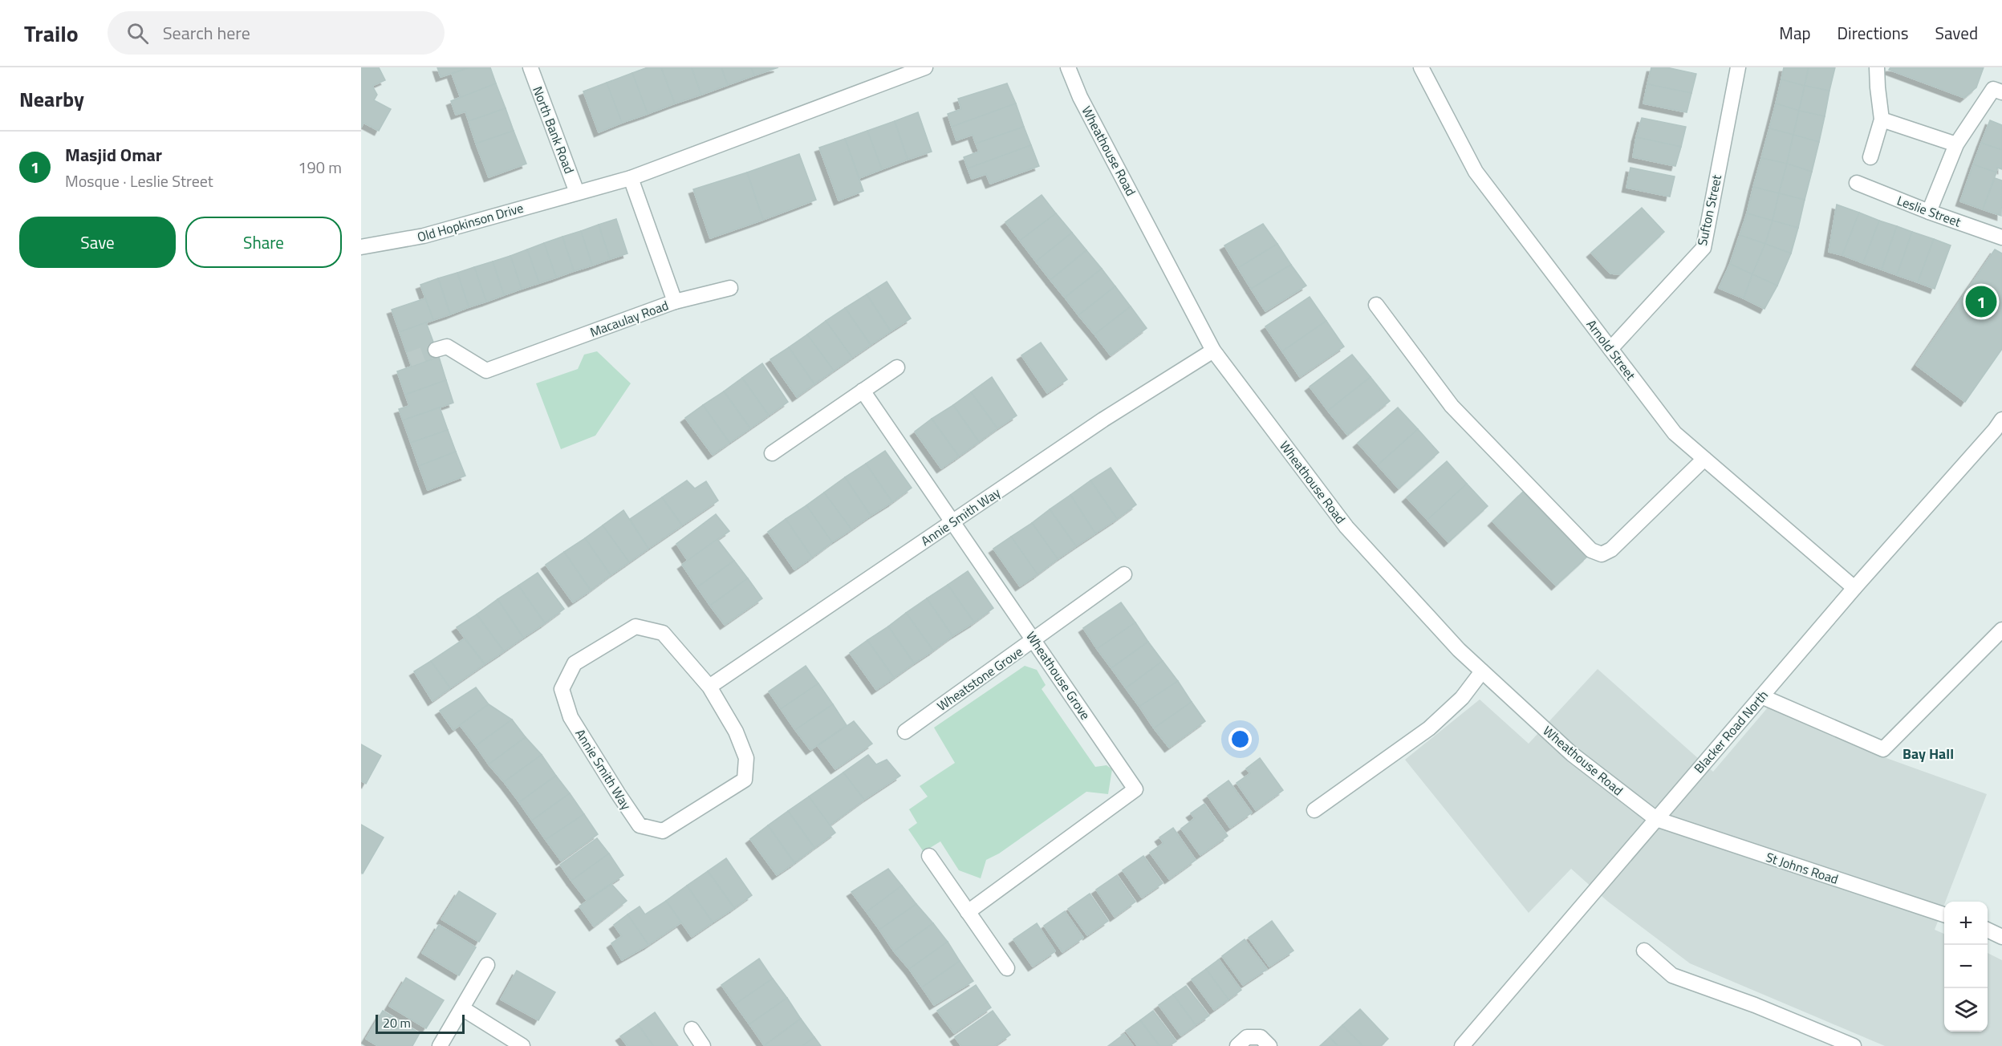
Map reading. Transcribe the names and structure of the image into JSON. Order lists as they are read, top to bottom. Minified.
{"streets":{"street":["North Bank Road","Wheathouse Road","Sufton Street","Leslie Street","Old Hopkinson Drive","Macaulay Road","Arnold Street","Annie Smith Way","Wheathouse Grove","Wheatstone Grove","Blacker Road North","St Johns Road"]},"crossings":[["North Bank Road","Old Hopkinson Drive"],["Wheathouse Road","Annie Smith Way"],["Wheathouse Road","Blacker Road North"],["Wheathouse Road","St Johns Road"],["Sufton Street","Arnold Street"],["Arnold Street","Blacker Road North"],["Annie Smith Way","Wheathouse Grove"],["Wheathouse Grove","Wheatstone Grove"],["Blacker Road North","St Johns Road"]],"districts":["Bay Hall"],"scale_bar":"20 m","page":{"header":"Trailo","search":"Search here","nav":["Map","Directions","Saved"],"heading":"Nearby","list":[{"mark":"1","name":"Masjid Omar","note":"Mosque · Leslie Street","value":"190 m"}],"buttons":["Save","Share"],"pins":"1","map_buttons":["+","−"],"scale":"20 m"}}
